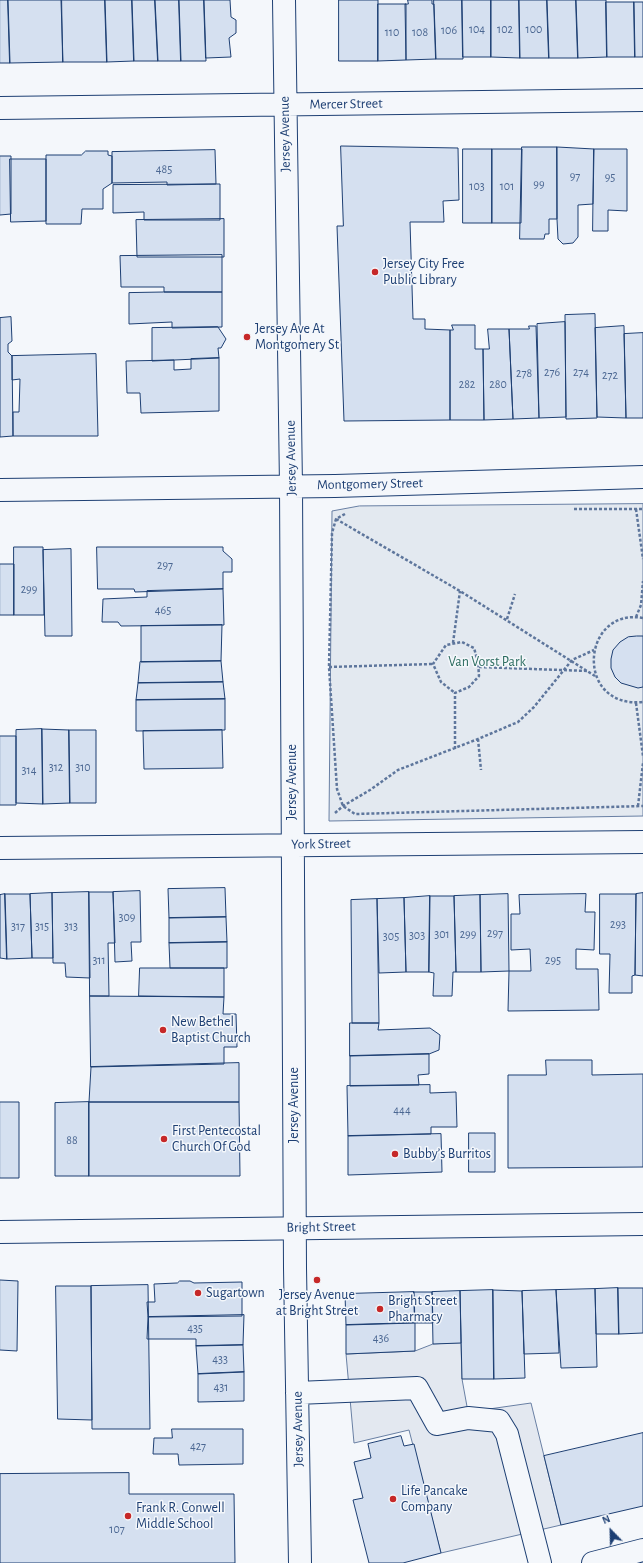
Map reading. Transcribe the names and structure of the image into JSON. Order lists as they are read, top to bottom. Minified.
{"streets":{"street":["Mercer Street","Jersey Avenue","Montgomery Street","York Street","Bright Street"]},"crossings":[["Mercer Street","Jersey Avenue"],["Jersey Avenue","Montgomery Street"],["Jersey Avenue","York Street"],["Jersey Avenue","Bright Street"]],"parks":["Van Vorst Park"],"places":["Jersey City Free Public Library","Jersey Ave At Montgomery St","New Bethel Baptist Church","First Pentecostal Church Of God","Bubby’s Burritos","Jersey Avenue at Bright Street","Sugartown","Bright Street Pharmacy","Life Pancake Company","Frank R. Conwell Middle School"],"house_numbers":["104","102","100","106","110","108","485","97","95","99","103","101","276","274","278","272","282","280","297","299","465","312","310","314","309","293","317","315","313","297","301","299","303","305","311","295","444","88","435","436","433","431","427","107"],"north":"top left"}
